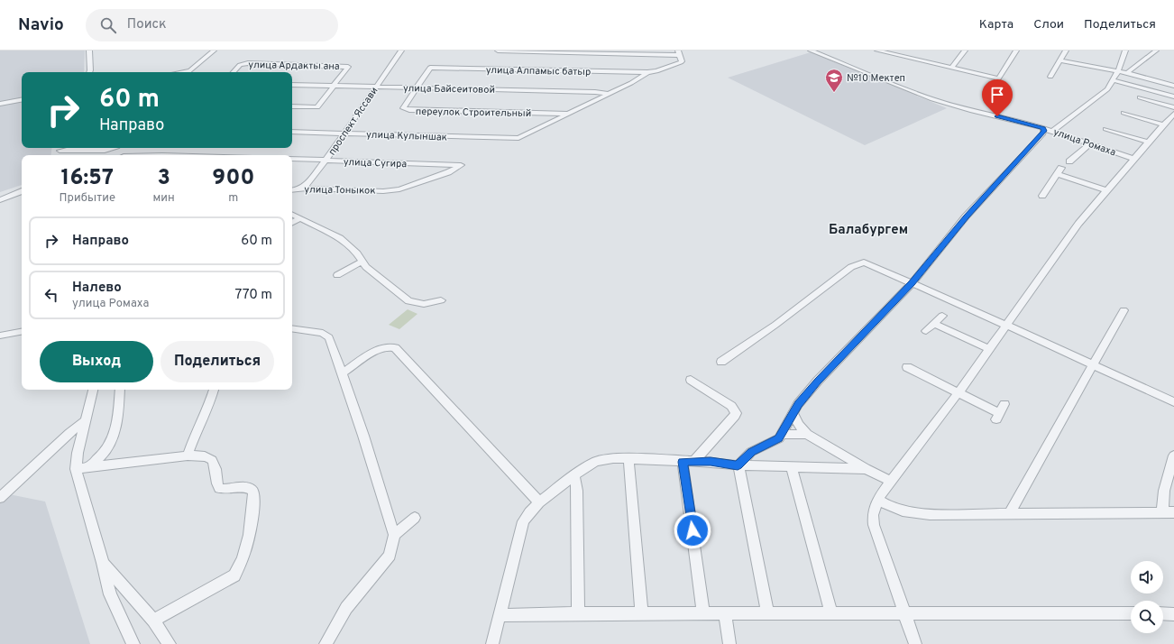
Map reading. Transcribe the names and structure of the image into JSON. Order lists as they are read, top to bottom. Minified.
{"streets":{"street":["улица Ардакты ана","улица Алпамыс батыр","улица Байсеитовой","переулок Строительный","проспект Яссави","улица Кулыншак","улица Ромаха","улица Сугира","улица Тоныкок"]},"crossings":[["улица Ардакты ана","улица Байсеитовой"],["улица Алпамыс батыр","улица Байсеитовой"],["улица Алпамыс батыр","переулок Строительный"],["улица Байсеитовой","переулок Строительный"],["улица Байсеитовой","проспект Яссави"],["переулок Строительный","улица Кулыншак"],["проспект Яссави","улица Кулыншак"],["проспект Яссави","улица Сугира"],["проспект Яссави","улица Тоныкок"],["улица Сугира","улица Тоныкок"]],"districts":["Балабургем"],"places":{"school or university":["№10 Мектеп"]},"page":{"header":"Navio","search":"Поиск","nav":["Карта","Слои","Поделиться"],"turn":["60 m","Направо"],"eta":["16:57","Прибытие","3","мин","900","m"],"list":[{"name":"Направо","value":"60 m"},{"name":"Налево","note":"улица Ромаха","value":"770 m"}],"buttons":["Выход","Поделиться"]}}
